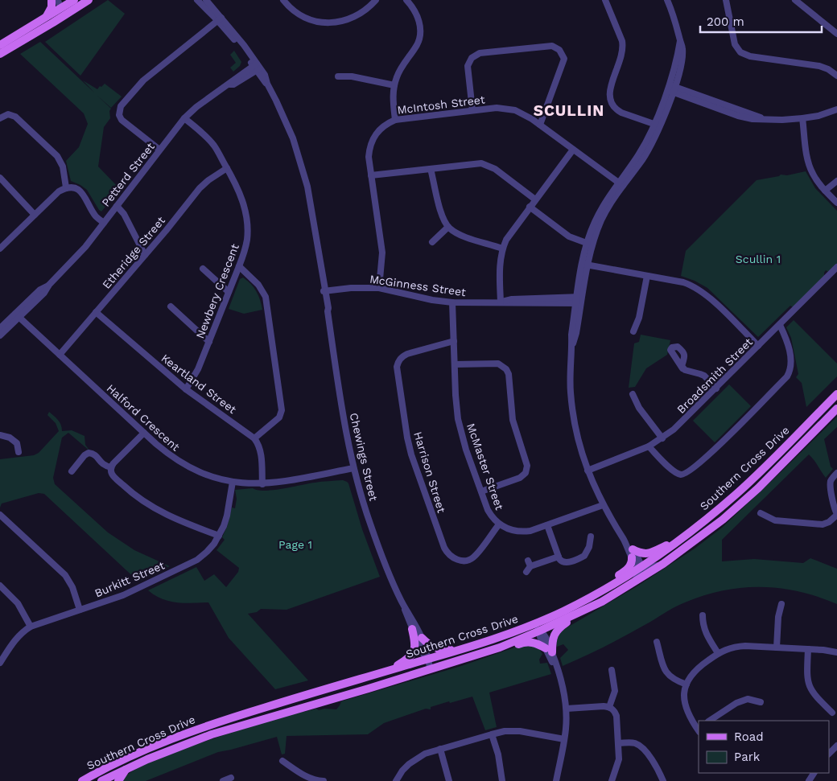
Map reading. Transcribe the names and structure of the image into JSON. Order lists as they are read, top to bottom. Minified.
{"streets":{"main road":["Southern Cross Drive"],"street":["McIntosh Street","Petterd Street","Etheridge Street","McGinness Street","Newbery Crescent","Broadsmith Street","Keartland Street","Halford Crescent","Chewings Street","McMaster Street","Harrison Street","Burkitt Street"]},"crossings":[["McIntosh Street","McGinness Street"],["Petterd Street","Newbery Crescent"],["Petterd Street","Halford Crescent"],["Petterd Street","Chewings Street"],["Etheridge Street","Newbery Crescent"],["Etheridge Street","Keartland Street"],["Etheridge Street","Halford Crescent"],["McGinness Street","Chewings Street"],["McGinness Street","McMaster Street"],["Newbery Crescent","Keartland Street"],["Halford Crescent","Chewings Street"],["Halford Crescent","Burkitt Street"],["Chewings Street","Southern Cross Drive"],["McMaster Street","Harrison Street"]],"districts":["SCULLIN"],"parks":["Scullin 1","Page 1"],"legend":["Road","Park"],"scale_bar":"200 m"}
